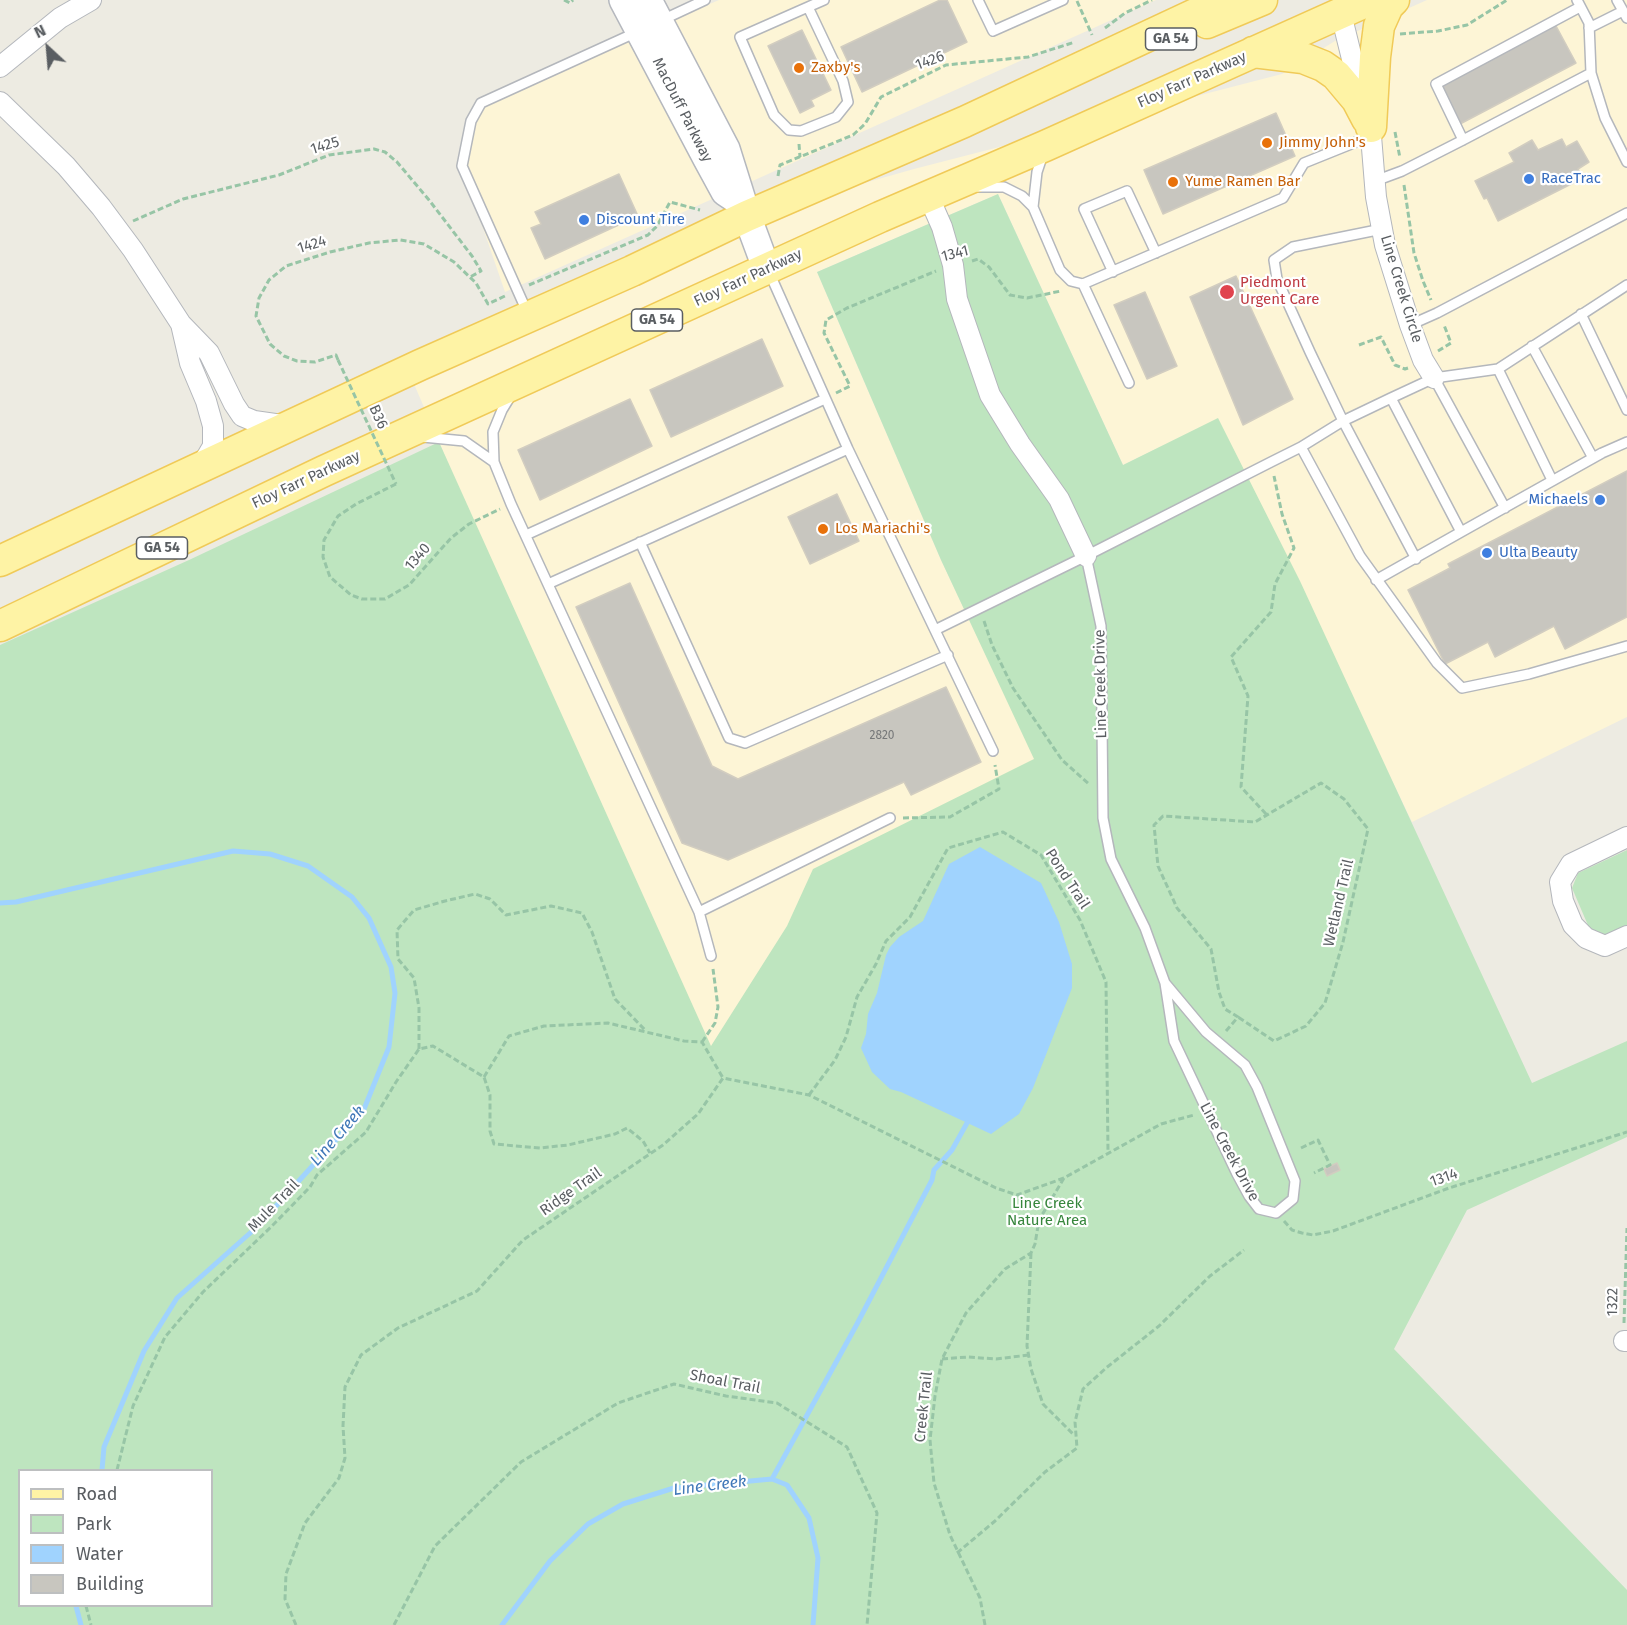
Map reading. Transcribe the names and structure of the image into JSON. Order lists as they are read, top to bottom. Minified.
{"streets":{"main road":["GA 54","Floy Farr Parkway"],"street":["MacDuff Parkway","Line Creek Circle","Line Creek Drive"],"path":["1426","1425","1424","1341","B36","1340","Pond Trail","Wetland Trail","1314","Ridge Trail","Mule Trail","1322","Shoal Trail","Creek Trail"]},"crossings":[["GA 54","1426"],["GA 54","MacDuff Parkway"],["GA 54","1424"],["Floy Farr Parkway","MacDuff Parkway"],["Floy Farr Parkway","Line Creek Drive"],["1425","1424"],["1424","B36"],["1341","Line Creek Drive"],["B36","1340"],["Line Creek Drive","1314"]],"water":["Line Creek"],"parks":["Line Creek Nature Area"],"places":["Zaxby's","Jimmy John's","RaceTrac","Yume Ramen Bar","Discount Tire","Piedmont Urgent Care","Michaels","Los Mariachi's","Ulta Beauty"],"house_numbers":["2820"],"legend":["Road","Park","Water","Building"],"north":"top left"}
